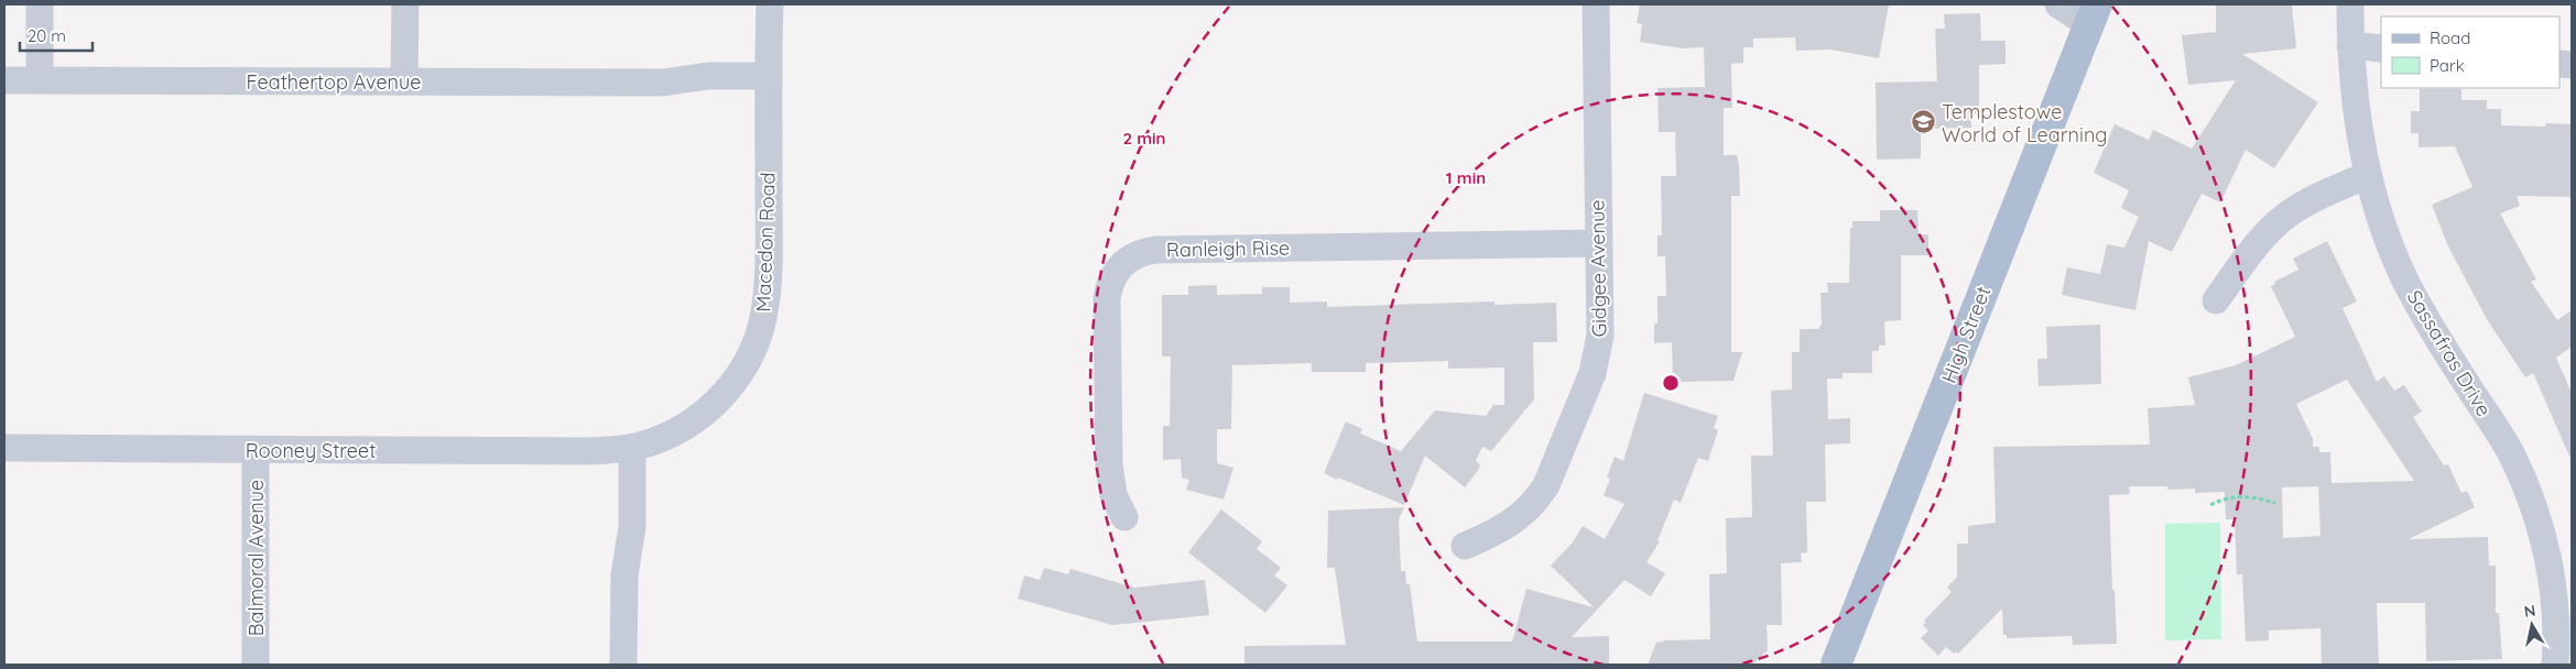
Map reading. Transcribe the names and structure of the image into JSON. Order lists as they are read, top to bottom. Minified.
{"streets":{"main road":["High Street"],"street":["Feathertop Avenue","Macedon Road","Ranleigh Rise","Gidgee Avenue","Sassafras Drive","Rooney Street","Balmoral Avenue"]},"crossings":[["Feathertop Avenue","Macedon Road"],["Macedon Road","Rooney Street"],["Ranleigh Rise","Gidgee Avenue"],["Rooney Street","Balmoral Avenue"]],"places":{"school or university":["Templestowe World of Learning"]},"legend":["Road","Park"],"scale_bar":"20 m","north":"top","rings":["2 min","1 min"]}
